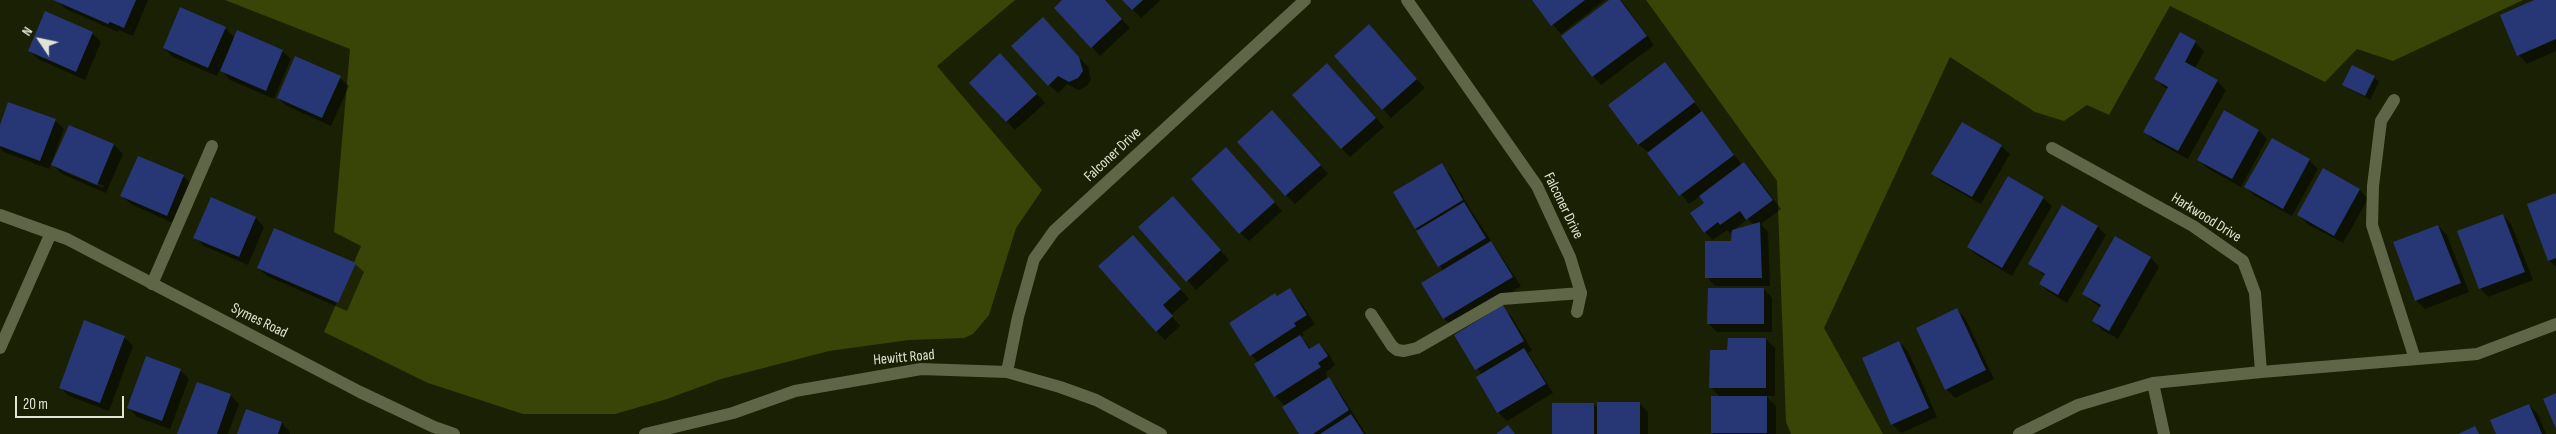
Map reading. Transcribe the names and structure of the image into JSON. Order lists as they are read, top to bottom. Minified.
{"streets":{"street":["Falconer Drive","Harkwood Drive","Symes Road","Hewitt Road"]},"crossings":[["Falconer Drive","Hewitt Road"]],"scale_bar":"20 m","north":"top left"}
